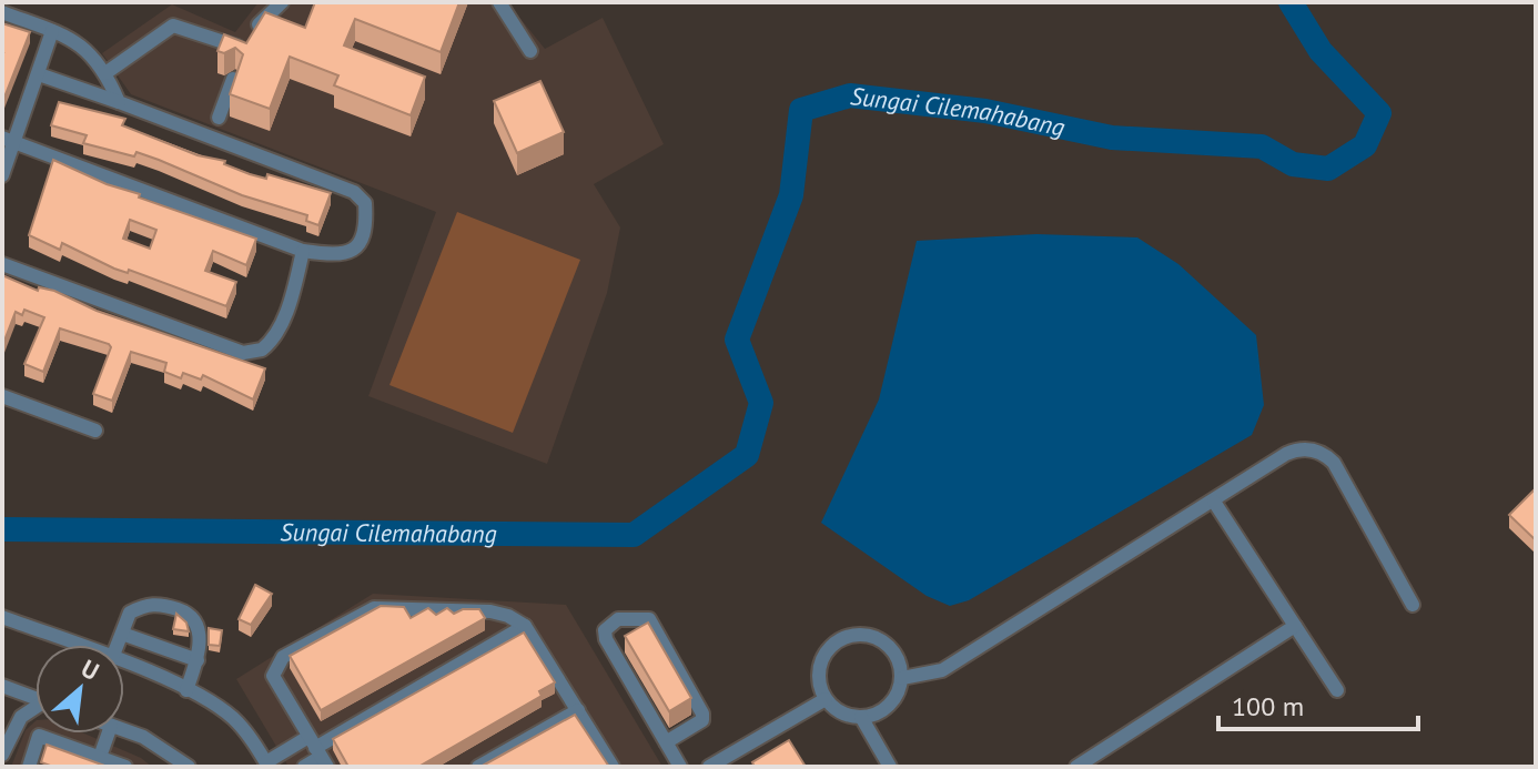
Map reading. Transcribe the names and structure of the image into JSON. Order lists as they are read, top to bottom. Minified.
{"water":["Sungai Cilemahabang"],"scale_bar":"100 m","north":"top right"}
